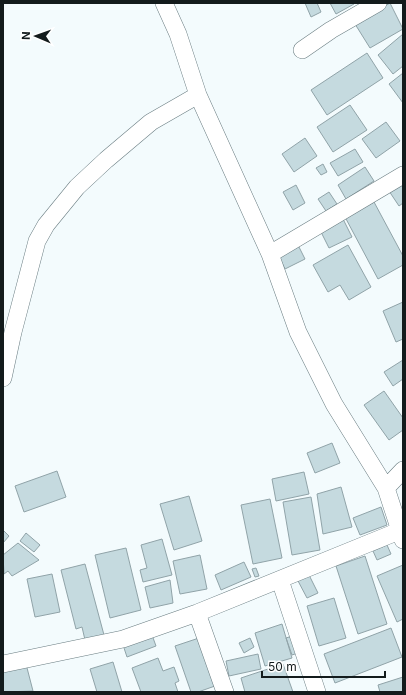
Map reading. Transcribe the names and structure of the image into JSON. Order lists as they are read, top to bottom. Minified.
{"scale_bar":"50 m","north":"left"}
